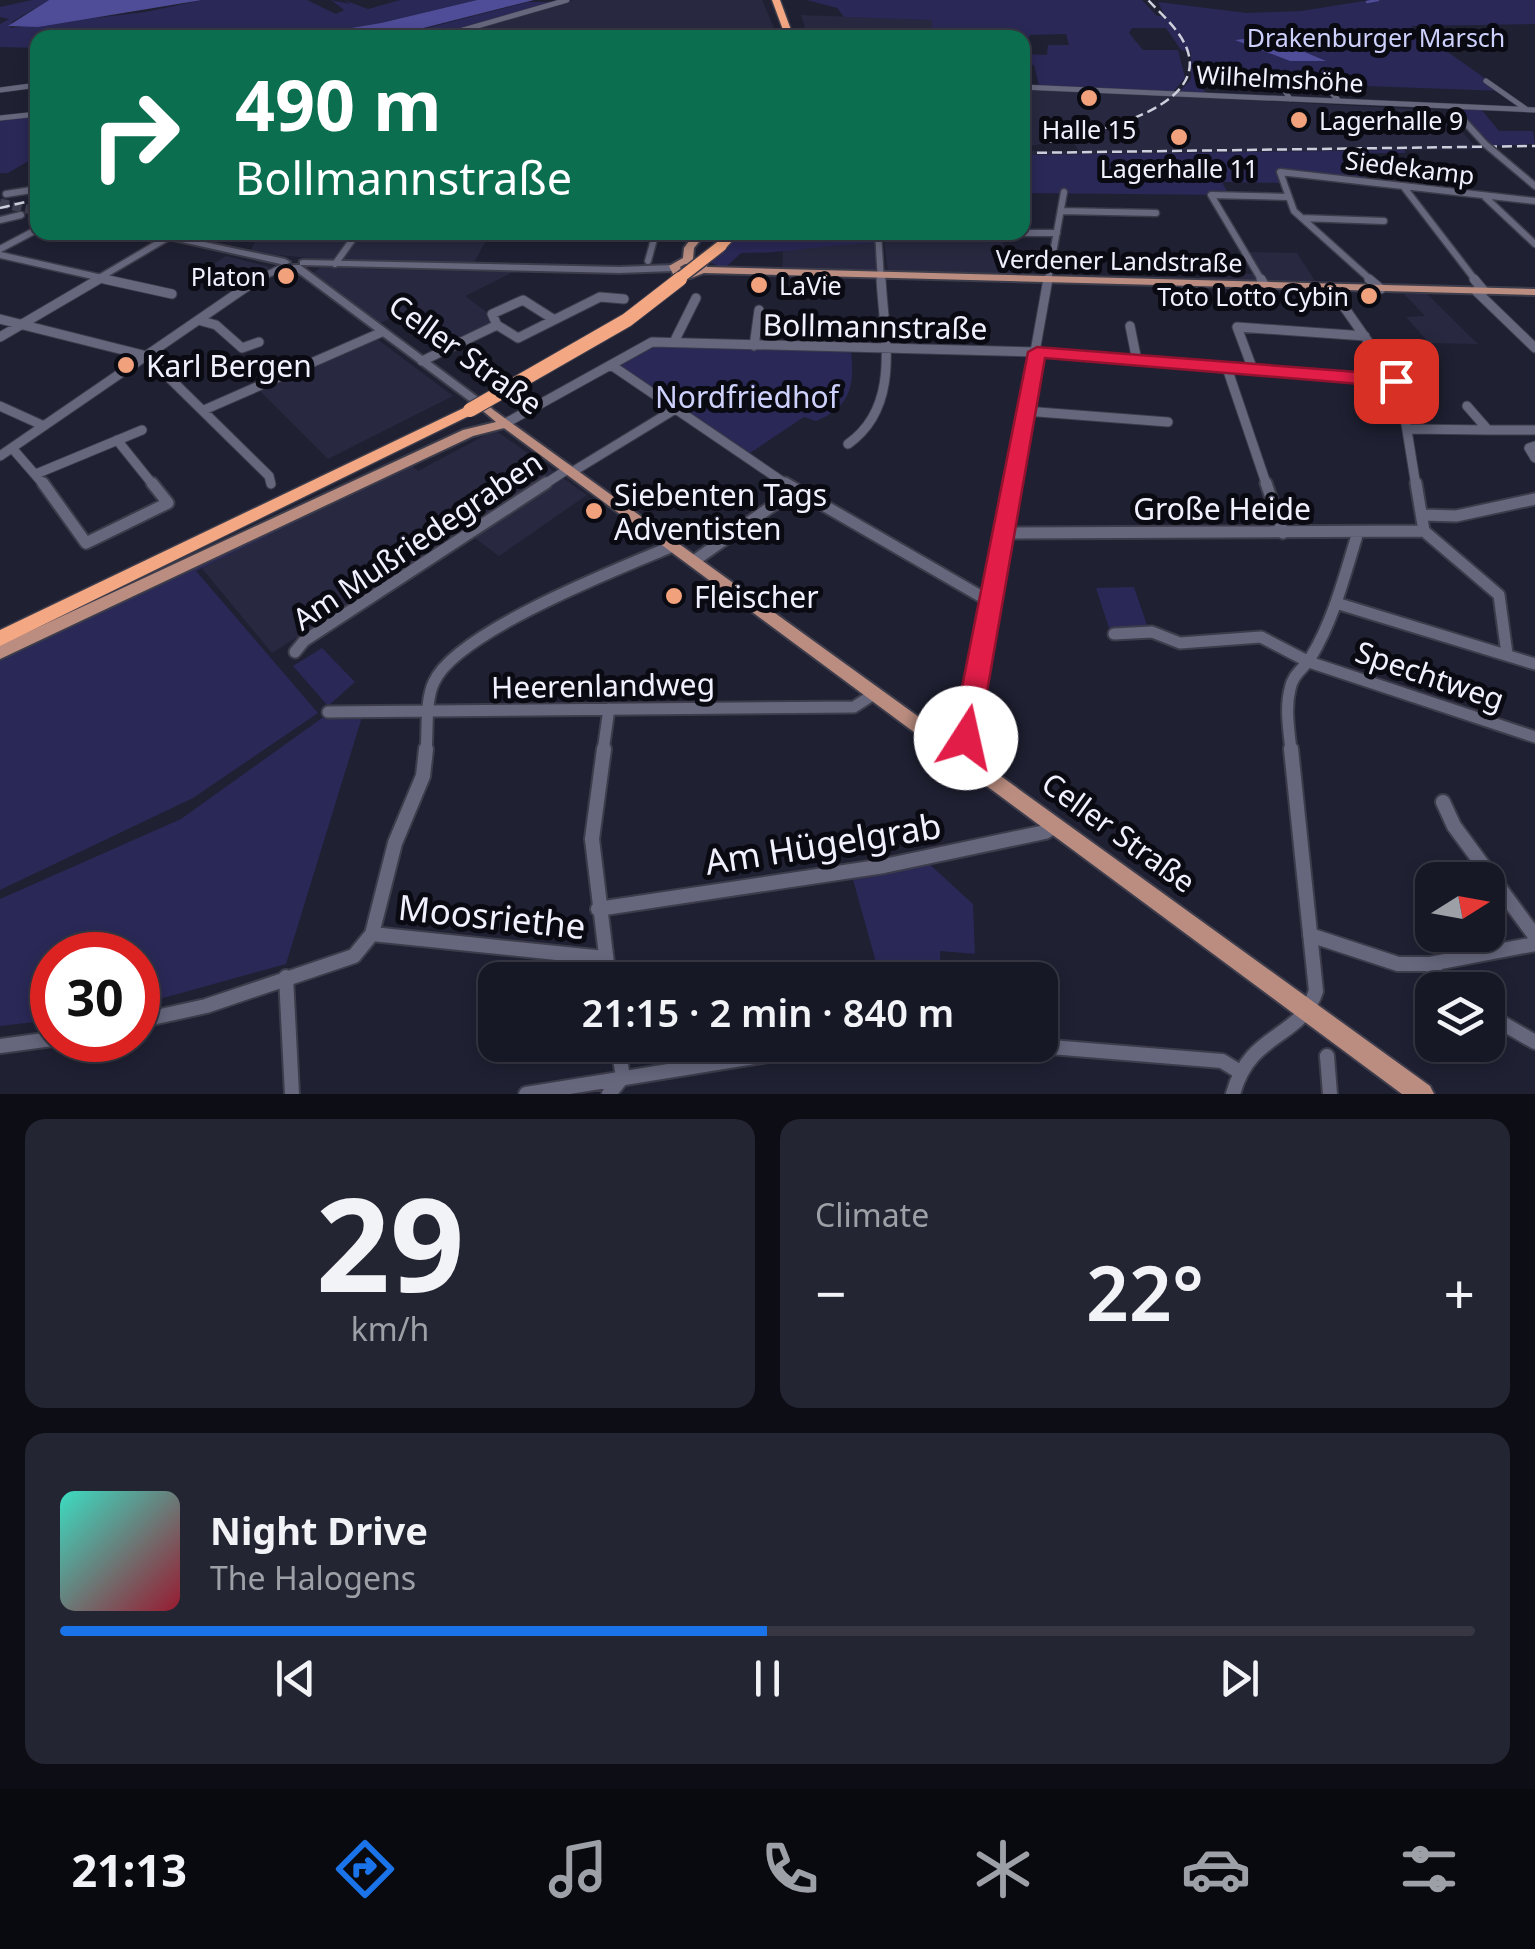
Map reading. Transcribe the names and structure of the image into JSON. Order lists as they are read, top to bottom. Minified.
{"streets":{"main road":["Verdener Landstraße","Celler Straße"],"street":["Wilhelmshöhe","Siedekamp","Bollmannstraße","Große Heide","Am Mußriedegraben","Spechtweg","Heerenlandweg","Am Hügelgrab","Moosriethe"]},"crossings":[["Celler Straße","Am Mußriedegraben"],["Celler Straße","Heerenlandweg"],["Celler Straße","Am Hügelgrab"],["Celler Straße","Moosriethe"],["Heerenlandweg","Moosriethe"]],"parks":["Drakenburger Marsch","Nordfriedhof"],"places":["Halle 15","Lagerhalle 9","Lagerhalle 11","Platon","LaVie","Toto Lotto Cybin","Karl Bergen","Siebenten Tags Adventisten","Fleischer"],"north":"right","page":{"turn":["490 m","Bollmannstraße"],"limit":"30","trip":"21:15 · 2 min · 840 m","tile":[["29","km/h"],"Climate"],"heat":["−","22°","+"],"song":["Night Drive","The Halogens"],"tabs":"21:13"}}
